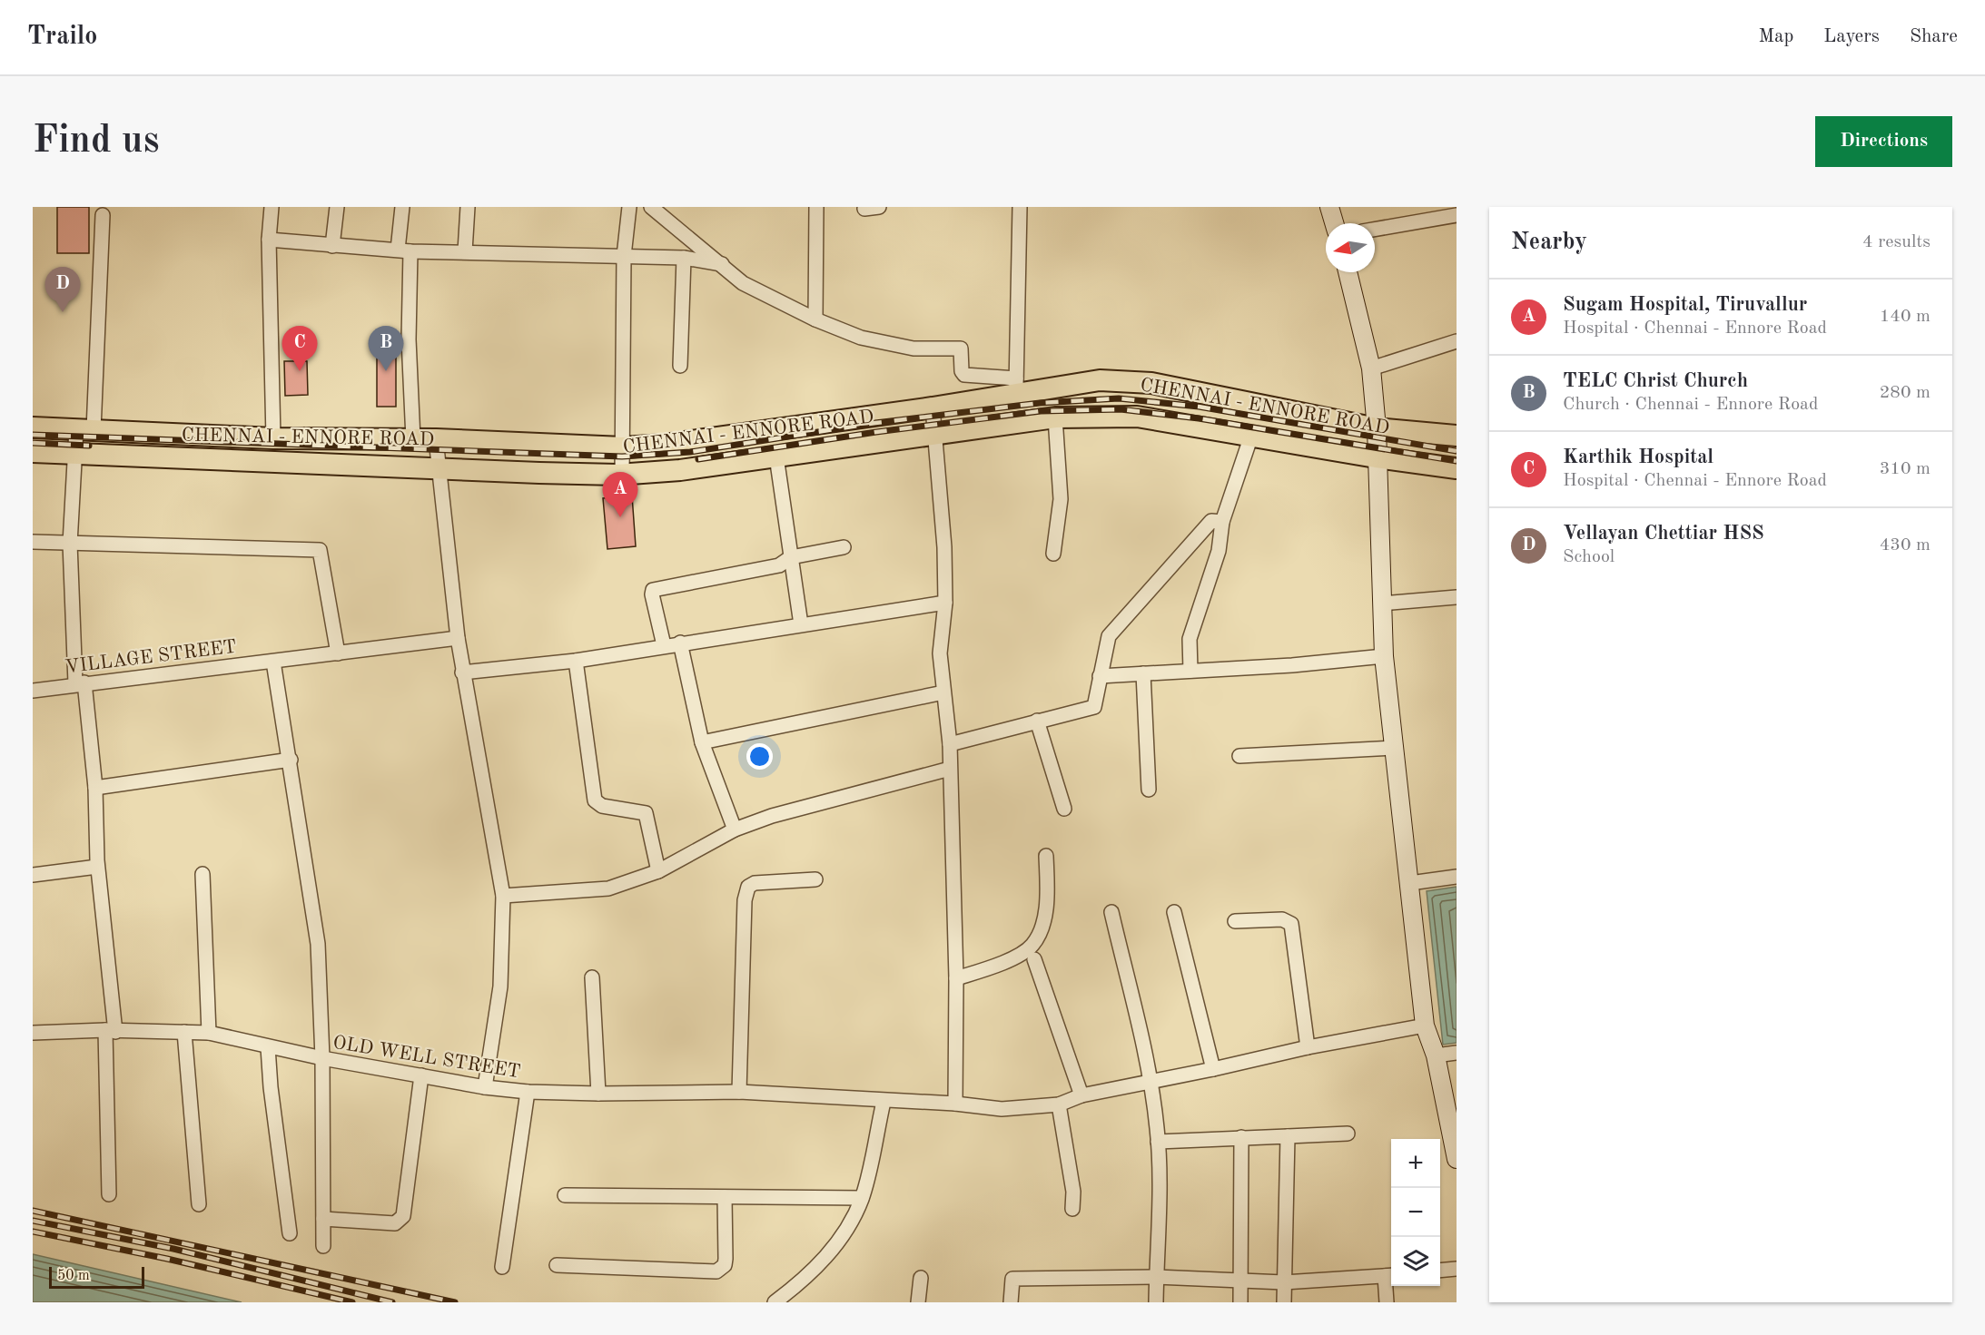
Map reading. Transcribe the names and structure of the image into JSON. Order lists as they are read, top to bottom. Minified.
{"streets":{"main road":["CHENNAI - ENNORE ROAD"],"street":["VILLAGE STREET","OLD WELL STREET"]},"scale_bar":"50 m","north":"left","page":{"header":"Trailo","nav":["Map","Layers","Share"],"buttons":"Directions","title":"Find us","heading":["Nearby","4 results"],"pins":["D","B","C","A"],"list":[{"mark":"A","name":"Sugam Hospital, Tiruvallur","note":"Hospital · Chennai - Ennore Road","value":"140 m"},{"mark":"B","name":"TELC Christ Church","note":"Church · Chennai - Ennore Road","value":"280 m"},{"mark":"C","name":"Karthik Hospital","note":"Hospital · Chennai - Ennore Road","value":"310 m"},{"mark":"D","name":"Vellayan Chettiar HSS","note":"School","value":"430 m"}],"map_buttons":["+","−"],"scale":"50 m"}}
